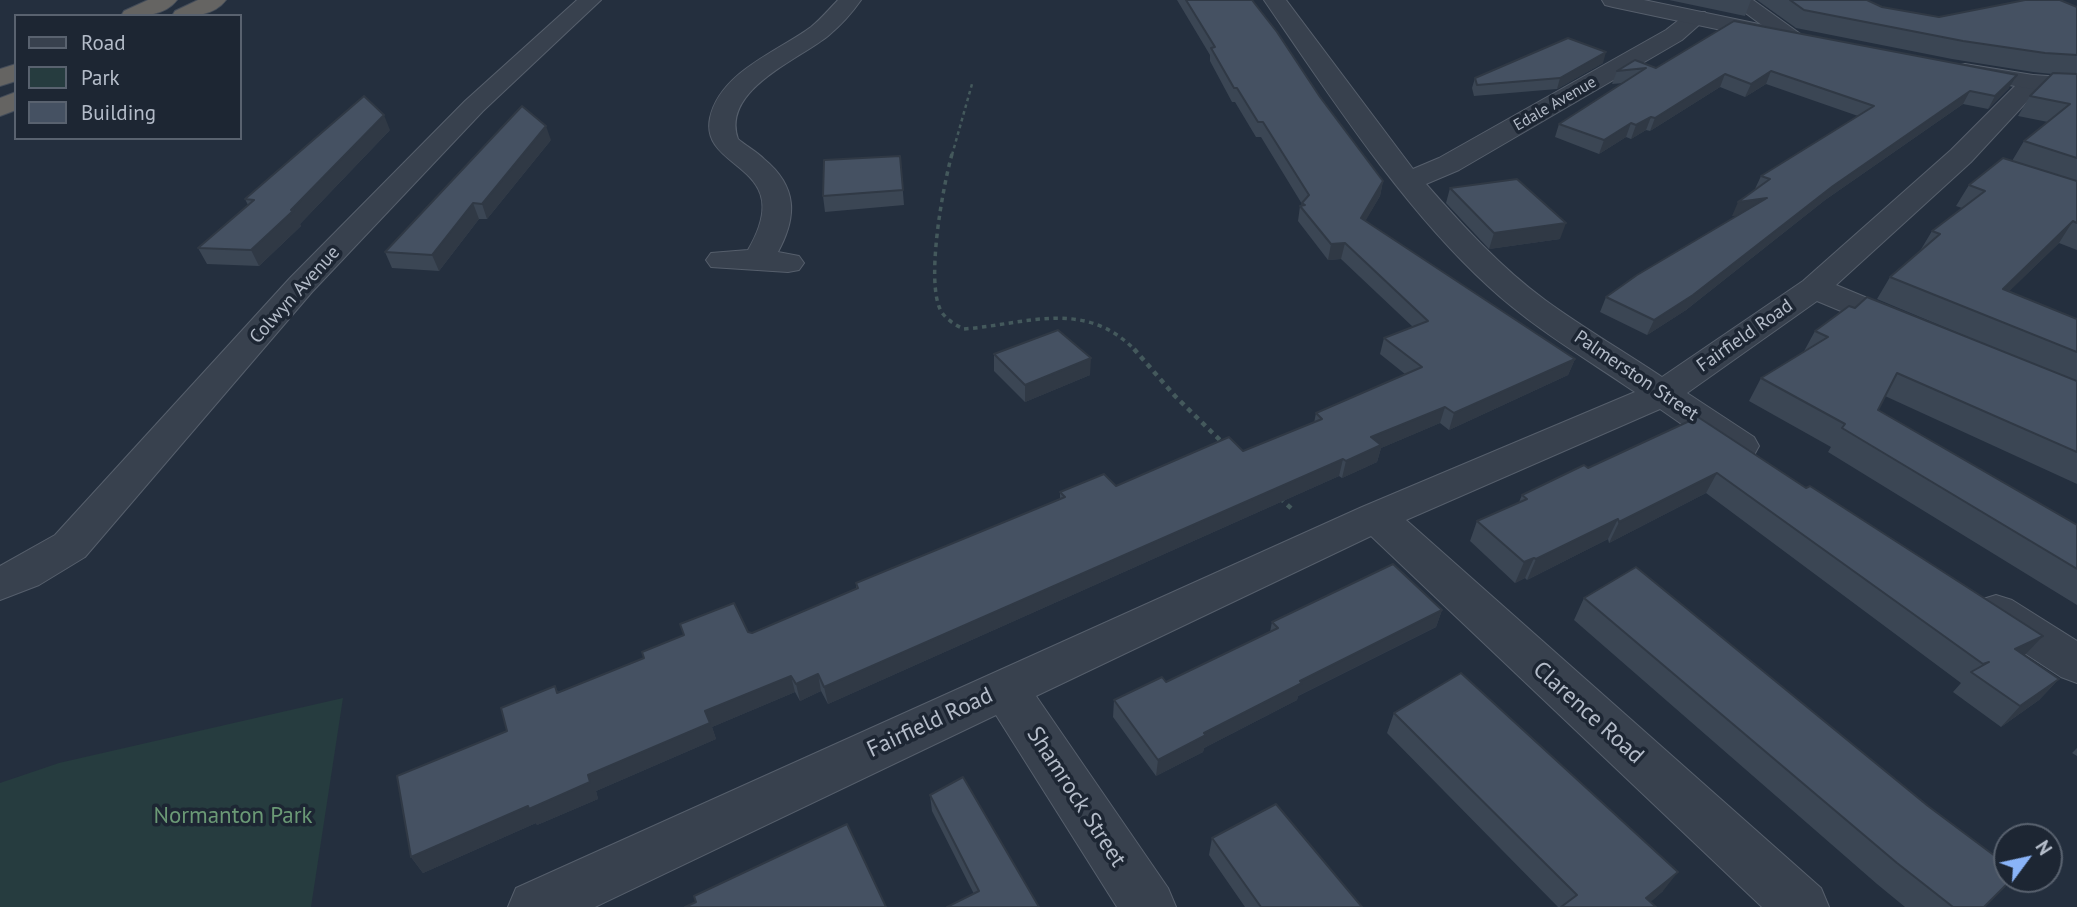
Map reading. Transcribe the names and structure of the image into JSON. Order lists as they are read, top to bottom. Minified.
{"streets":{"street":["Edale Avenue","Colwyn Avenue","Fairfield Road","Palmerston Street","Clarence Road","Shamrock Street"]},"crossings":[["Edale Avenue","Palmerston Street"],["Fairfield Road","Palmerston Street"],["Fairfield Road","Clarence Road"],["Fairfield Road","Shamrock Street"]],"parks":["Normanton Park"],"legend":["Road","Park","Building"],"north":"top right"}
